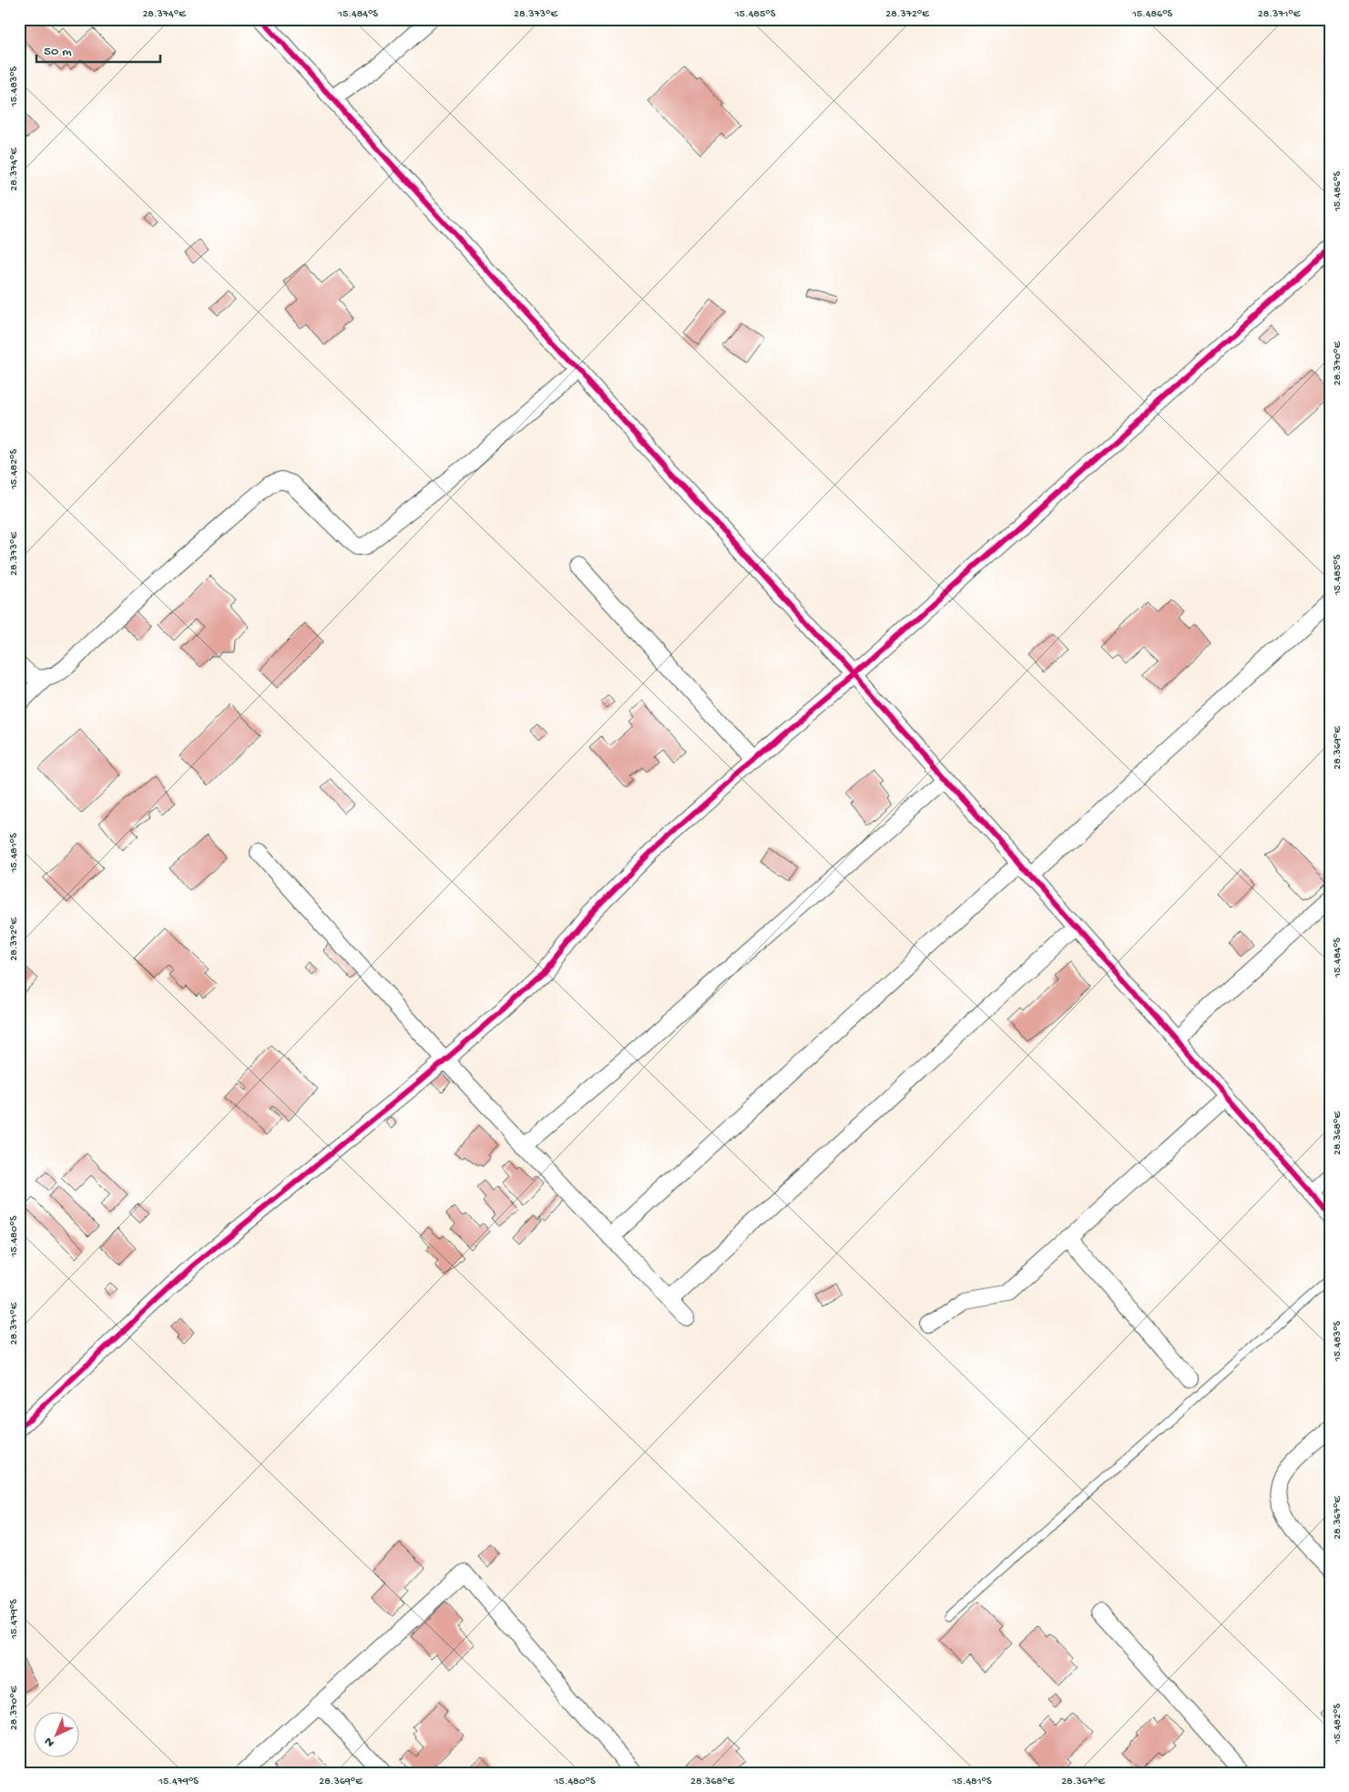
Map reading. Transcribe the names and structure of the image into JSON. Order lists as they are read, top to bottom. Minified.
{"scale_bar":"50 m","north":"bottom left","coordinates":["28.374°E","15.484°S","28.373°E","15.485°S","28.372°E","15.486°S","28.371°E","15.483°S","28.370°E","15.482°S","28.369°E","15.481°S","28.368°E","15.480°S","28.367°E","15.479°S"]}
